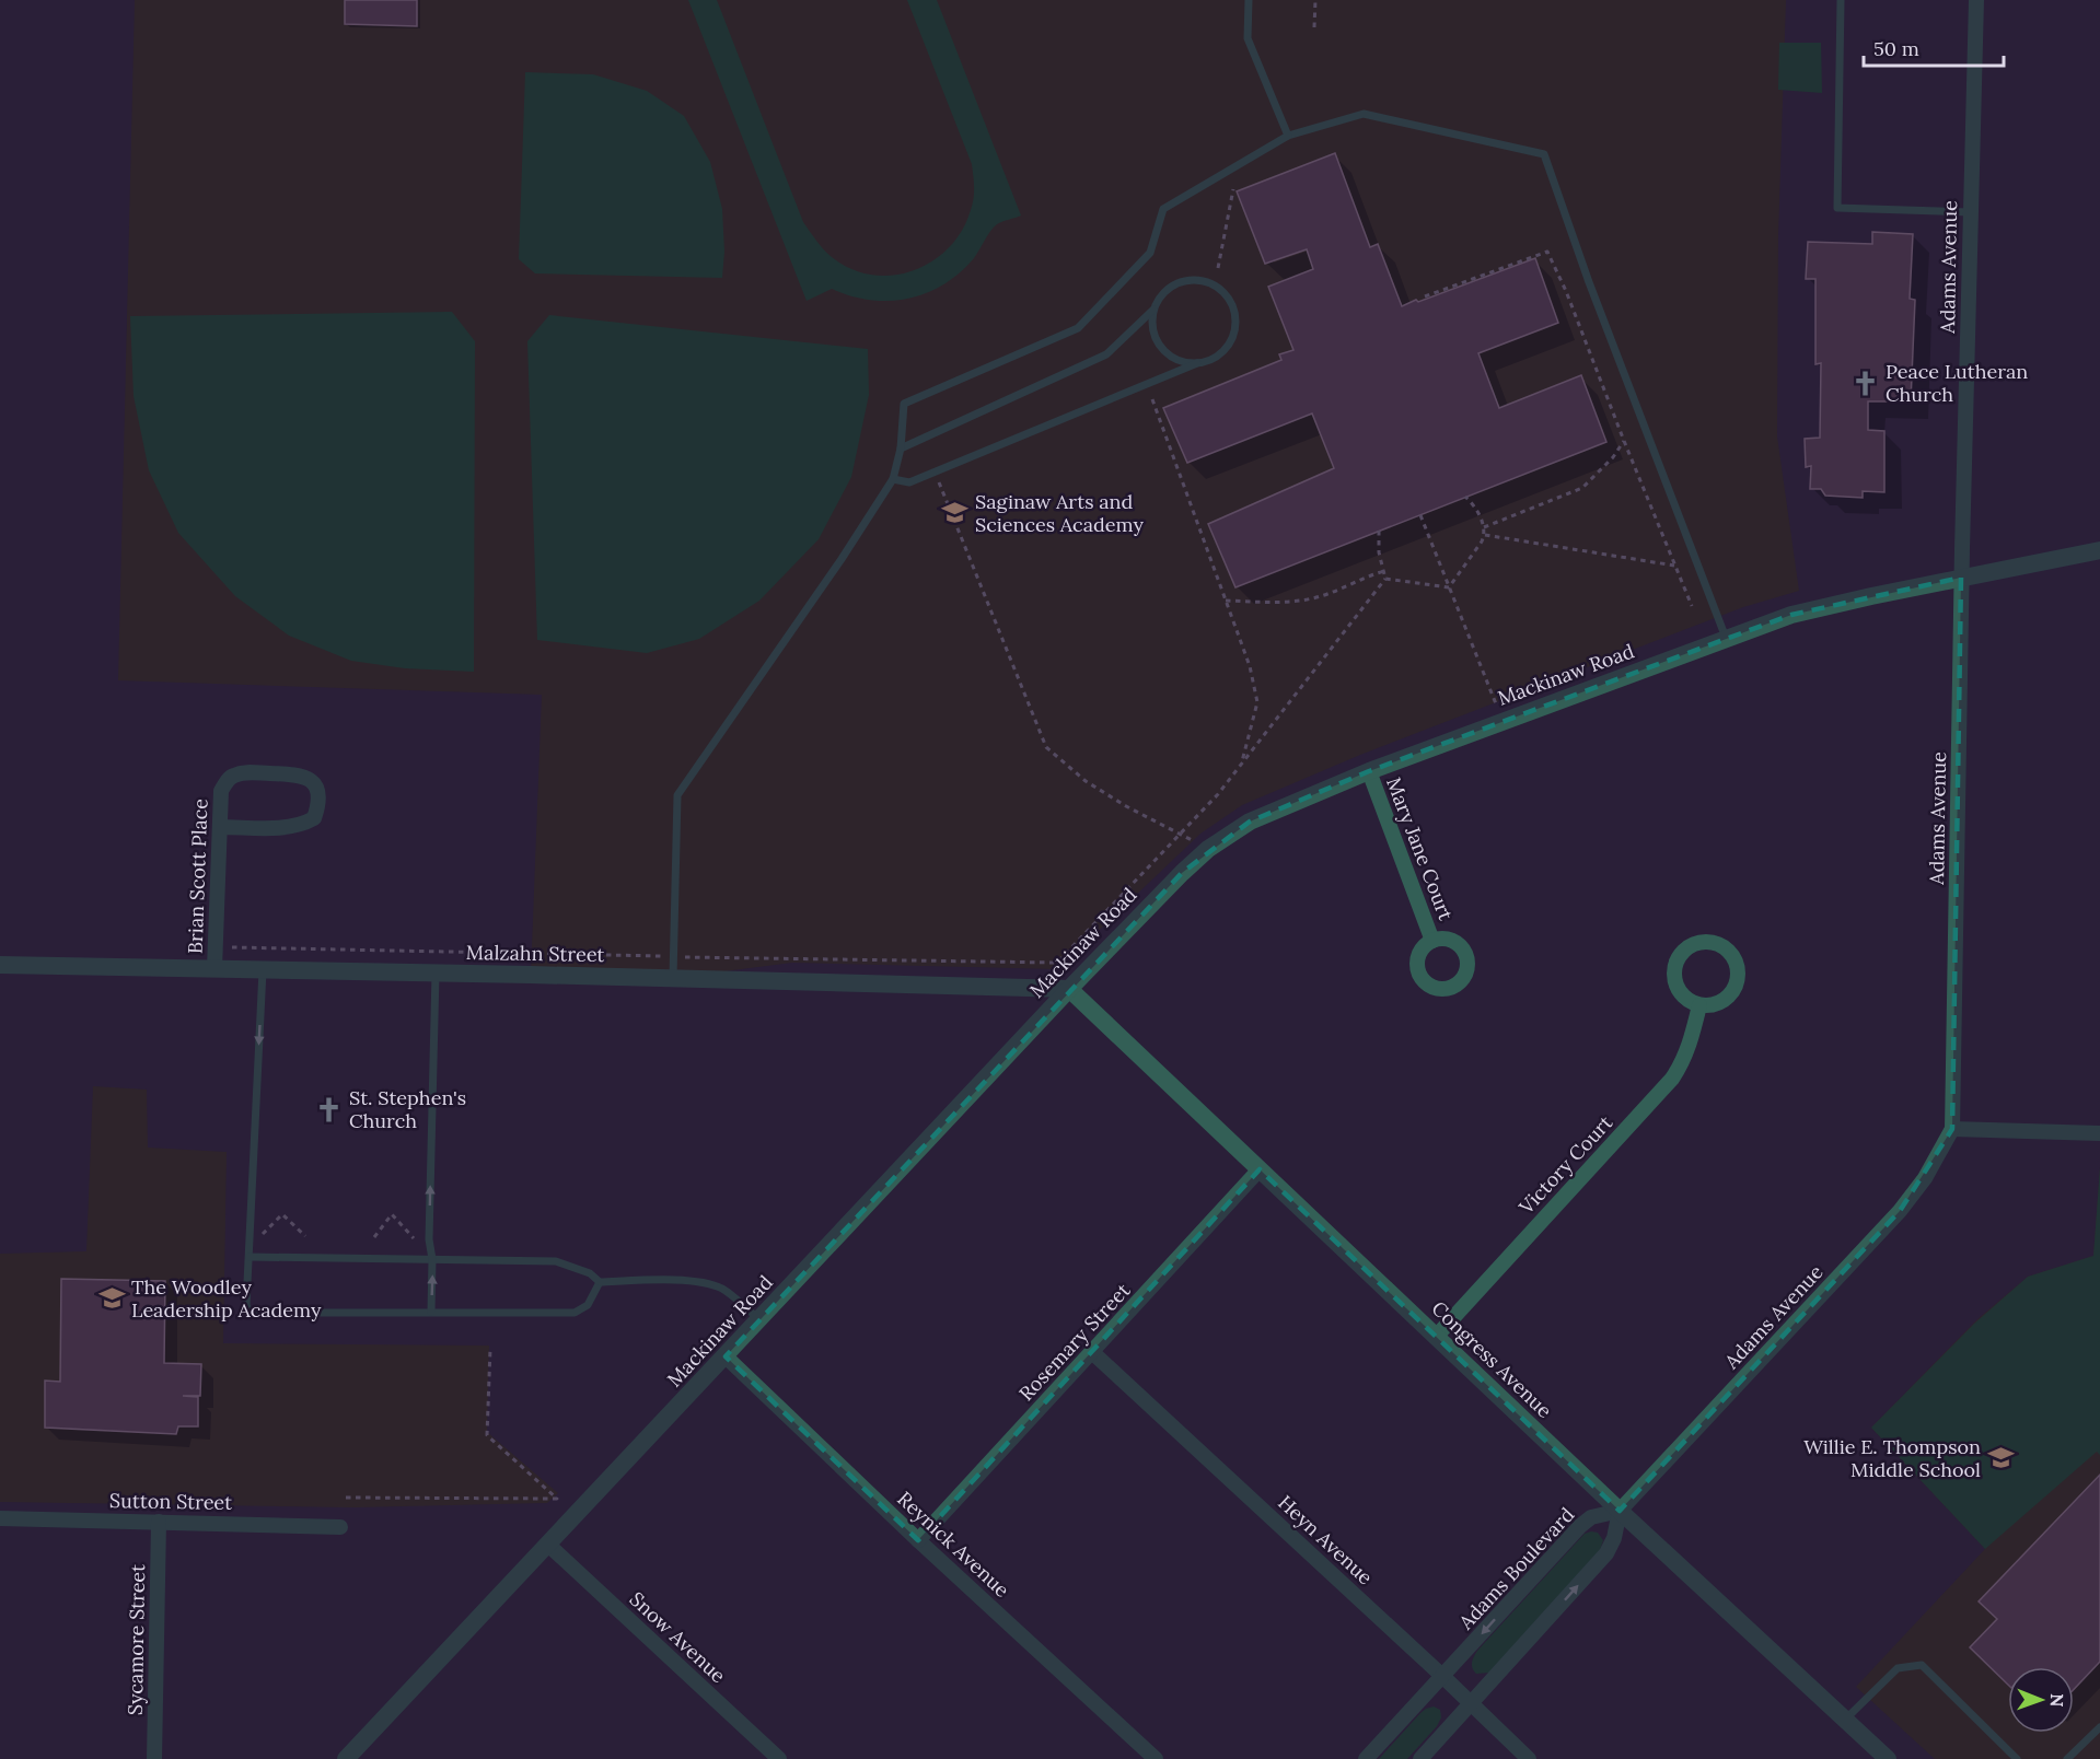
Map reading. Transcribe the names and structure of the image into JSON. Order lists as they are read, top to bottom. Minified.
{"streets":{"street":["Adams Avenue","Mackinaw Road","Mary Jane Court","Brian Scott Place","Malzahn Street","Victory Court","Rosemary Street","Congress Avenue","Sutton Street","Heyn Avenue","Reynick Avenue","Adams Boulevard","Snow Avenue","Sycamore Street"]},"crossings":[["Adams Avenue","Mackinaw Road"],["Adams Avenue","Congress Avenue"],["Adams Avenue","Adams Boulevard"],["Mackinaw Road","Mary Jane Court"],["Mackinaw Road","Malzahn Street"],["Mackinaw Road","Congress Avenue"],["Mackinaw Road","Reynick Avenue"],["Mackinaw Road","Snow Avenue"],["Brian Scott Place","Malzahn Street"],["Malzahn Street","Congress Avenue"],["Victory Court","Congress Avenue"],["Rosemary Street","Congress Avenue"],["Rosemary Street","Heyn Avenue"],["Rosemary Street","Reynick Avenue"],["Congress Avenue","Adams Boulevard"],["Sutton Street","Sycamore Street"],["Heyn Avenue","Adams Boulevard"]],"places":{"church":["Peace Lutheran Church","St. Stephen's Church"],"school or university":["Saginaw Arts and Sciences Academy","The Woodley Leadership Academy","Willie E. Thompson Middle School"]},"scale_bar":"50 m","north":"right"}
